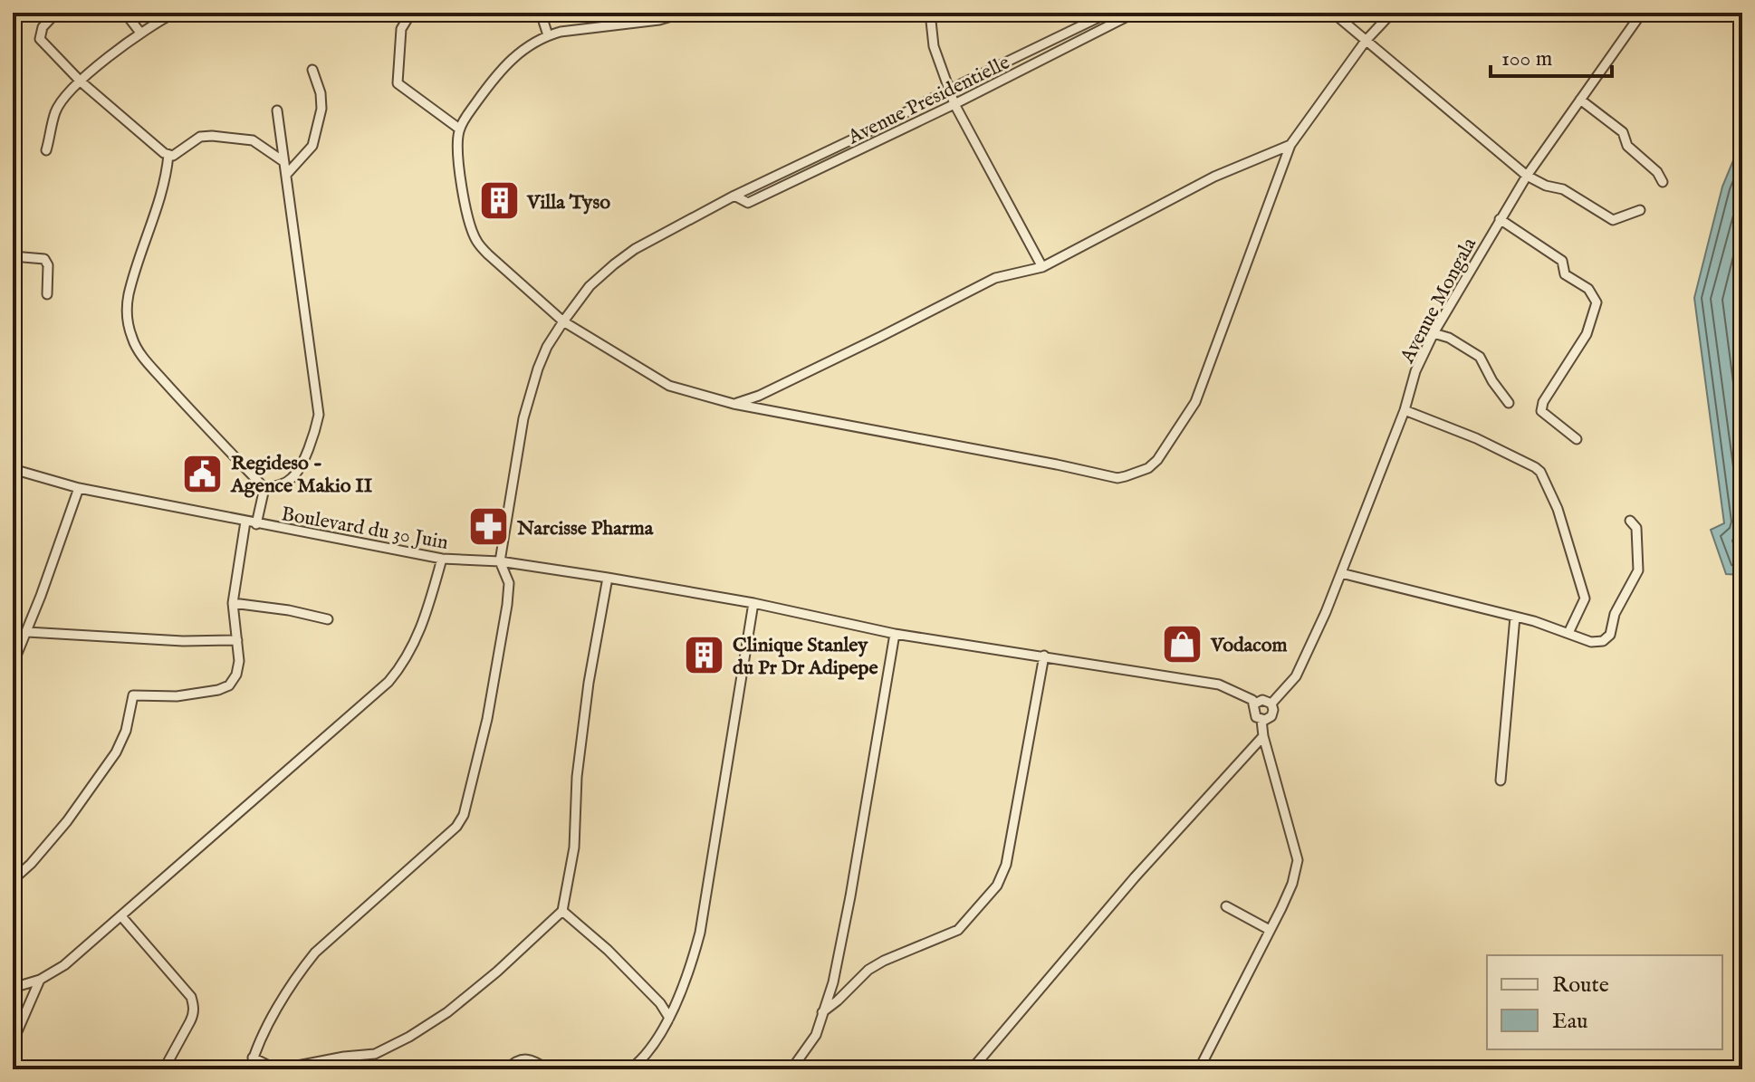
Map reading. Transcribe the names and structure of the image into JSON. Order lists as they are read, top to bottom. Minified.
{"streets":{"street":["Avenue Presidentielle","Avenue Mongala","Boulevard du 30 Juin"]},"crossings":[["Avenue Presidentielle","Boulevard du 30 Juin"],["Avenue Mongala","Boulevard du 30 Juin"]],"places":{"building":["Villa Tyso","Clinique Stanley du Pr Dr Adipepe"],"public building":["Regideso - Agence Makio II"],"pharmacy":["Narcisse Pharma"],"shop":["Vodacom"]},"legend":["Route","Eau"],"scale_bar":"100 m"}
